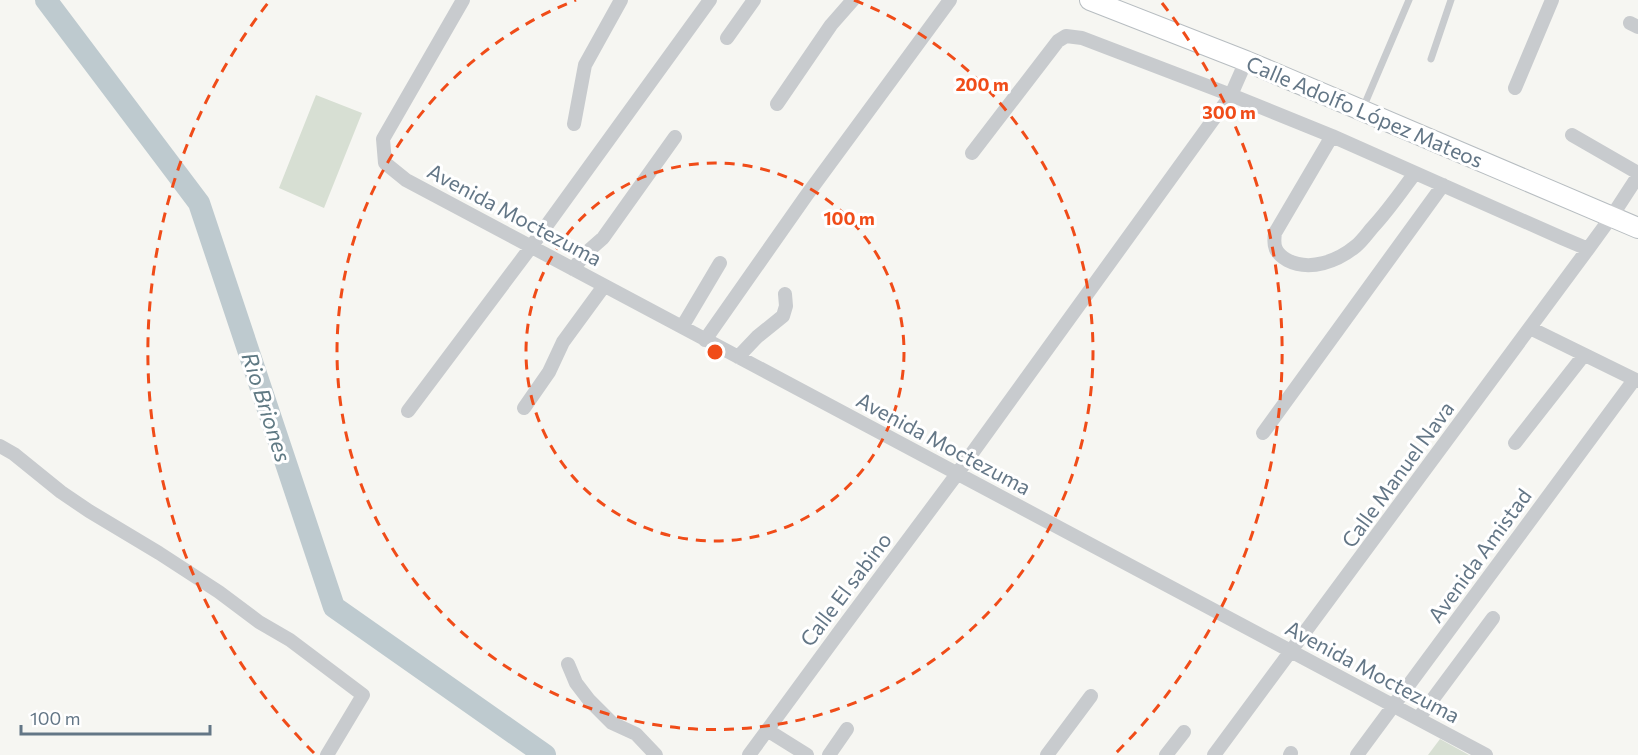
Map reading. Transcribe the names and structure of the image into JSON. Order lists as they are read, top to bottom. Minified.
{"streets":{"main road":["Calle Adolfo López Mateos"],"street":["Avenida Moctezuma","Calle Manuel Nava","Avenida Amistad","Calle El sabino"]},"crossings":[["Calle Adolfo López Mateos","Calle Manuel Nava"],["Calle Adolfo López Mateos","Calle El sabino"],["Avenida Moctezuma","Calle Manuel Nava"],["Avenida Moctezuma","Avenida Amistad"],["Avenida Moctezuma","Calle El sabino"]],"water":["Rio Briones"],"scale_bar":"100 m","rings":["200 m","300 m","100 m"]}
